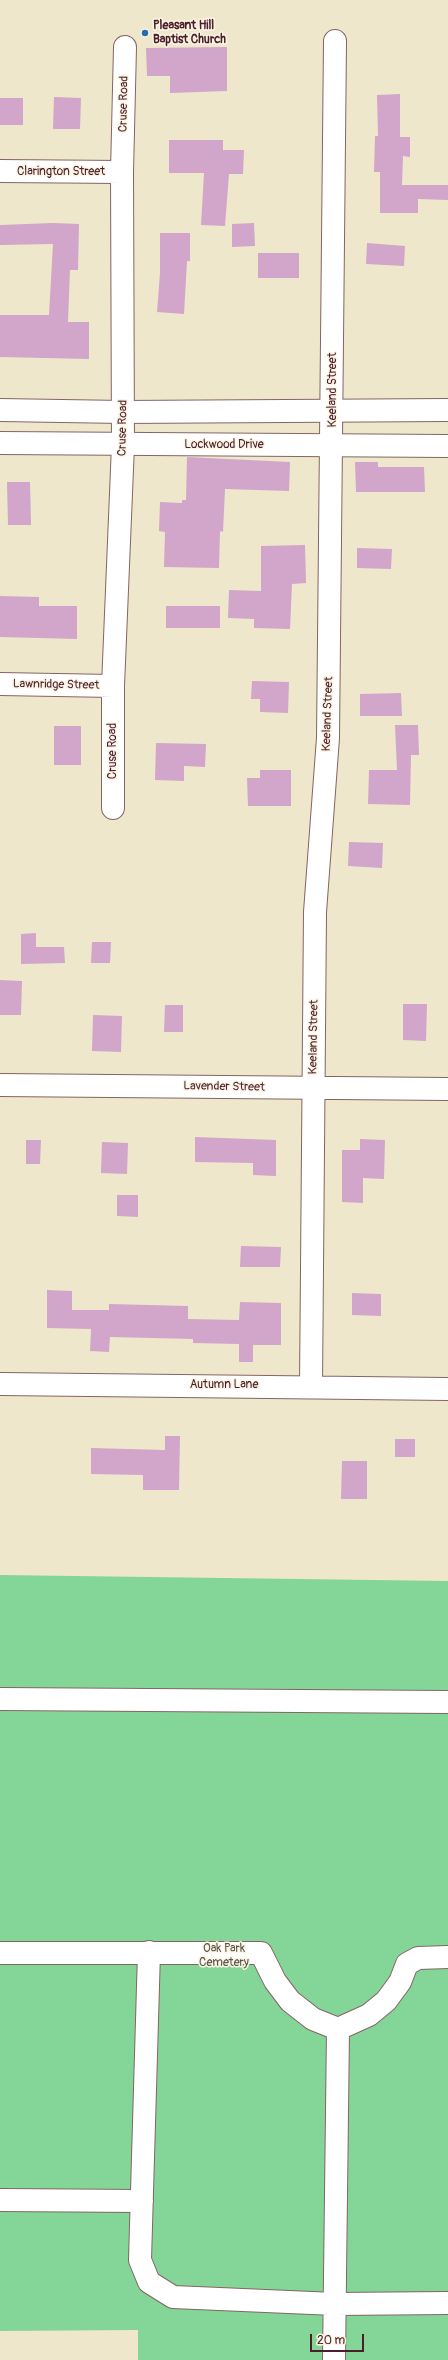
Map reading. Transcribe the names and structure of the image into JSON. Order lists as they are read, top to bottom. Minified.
{"streets":{"street":["Cruse Road","Clarington Street","Keeland Street","Lockwood Drive","Lawnridge Street","Lavender Street","Autumn Lane"]},"crossings":[["Cruse Road","Clarington Street"],["Cruse Road","Lockwood Drive"],["Cruse Road","Lawnridge Street"],["Keeland Street","Lockwood Drive"],["Keeland Street","Lavender Street"],["Keeland Street","Autumn Lane"]],"parks":["Oak Park Cemetery"],"places":["Pleasant Hill Baptist Church"],"scale_bar":"20 m"}
